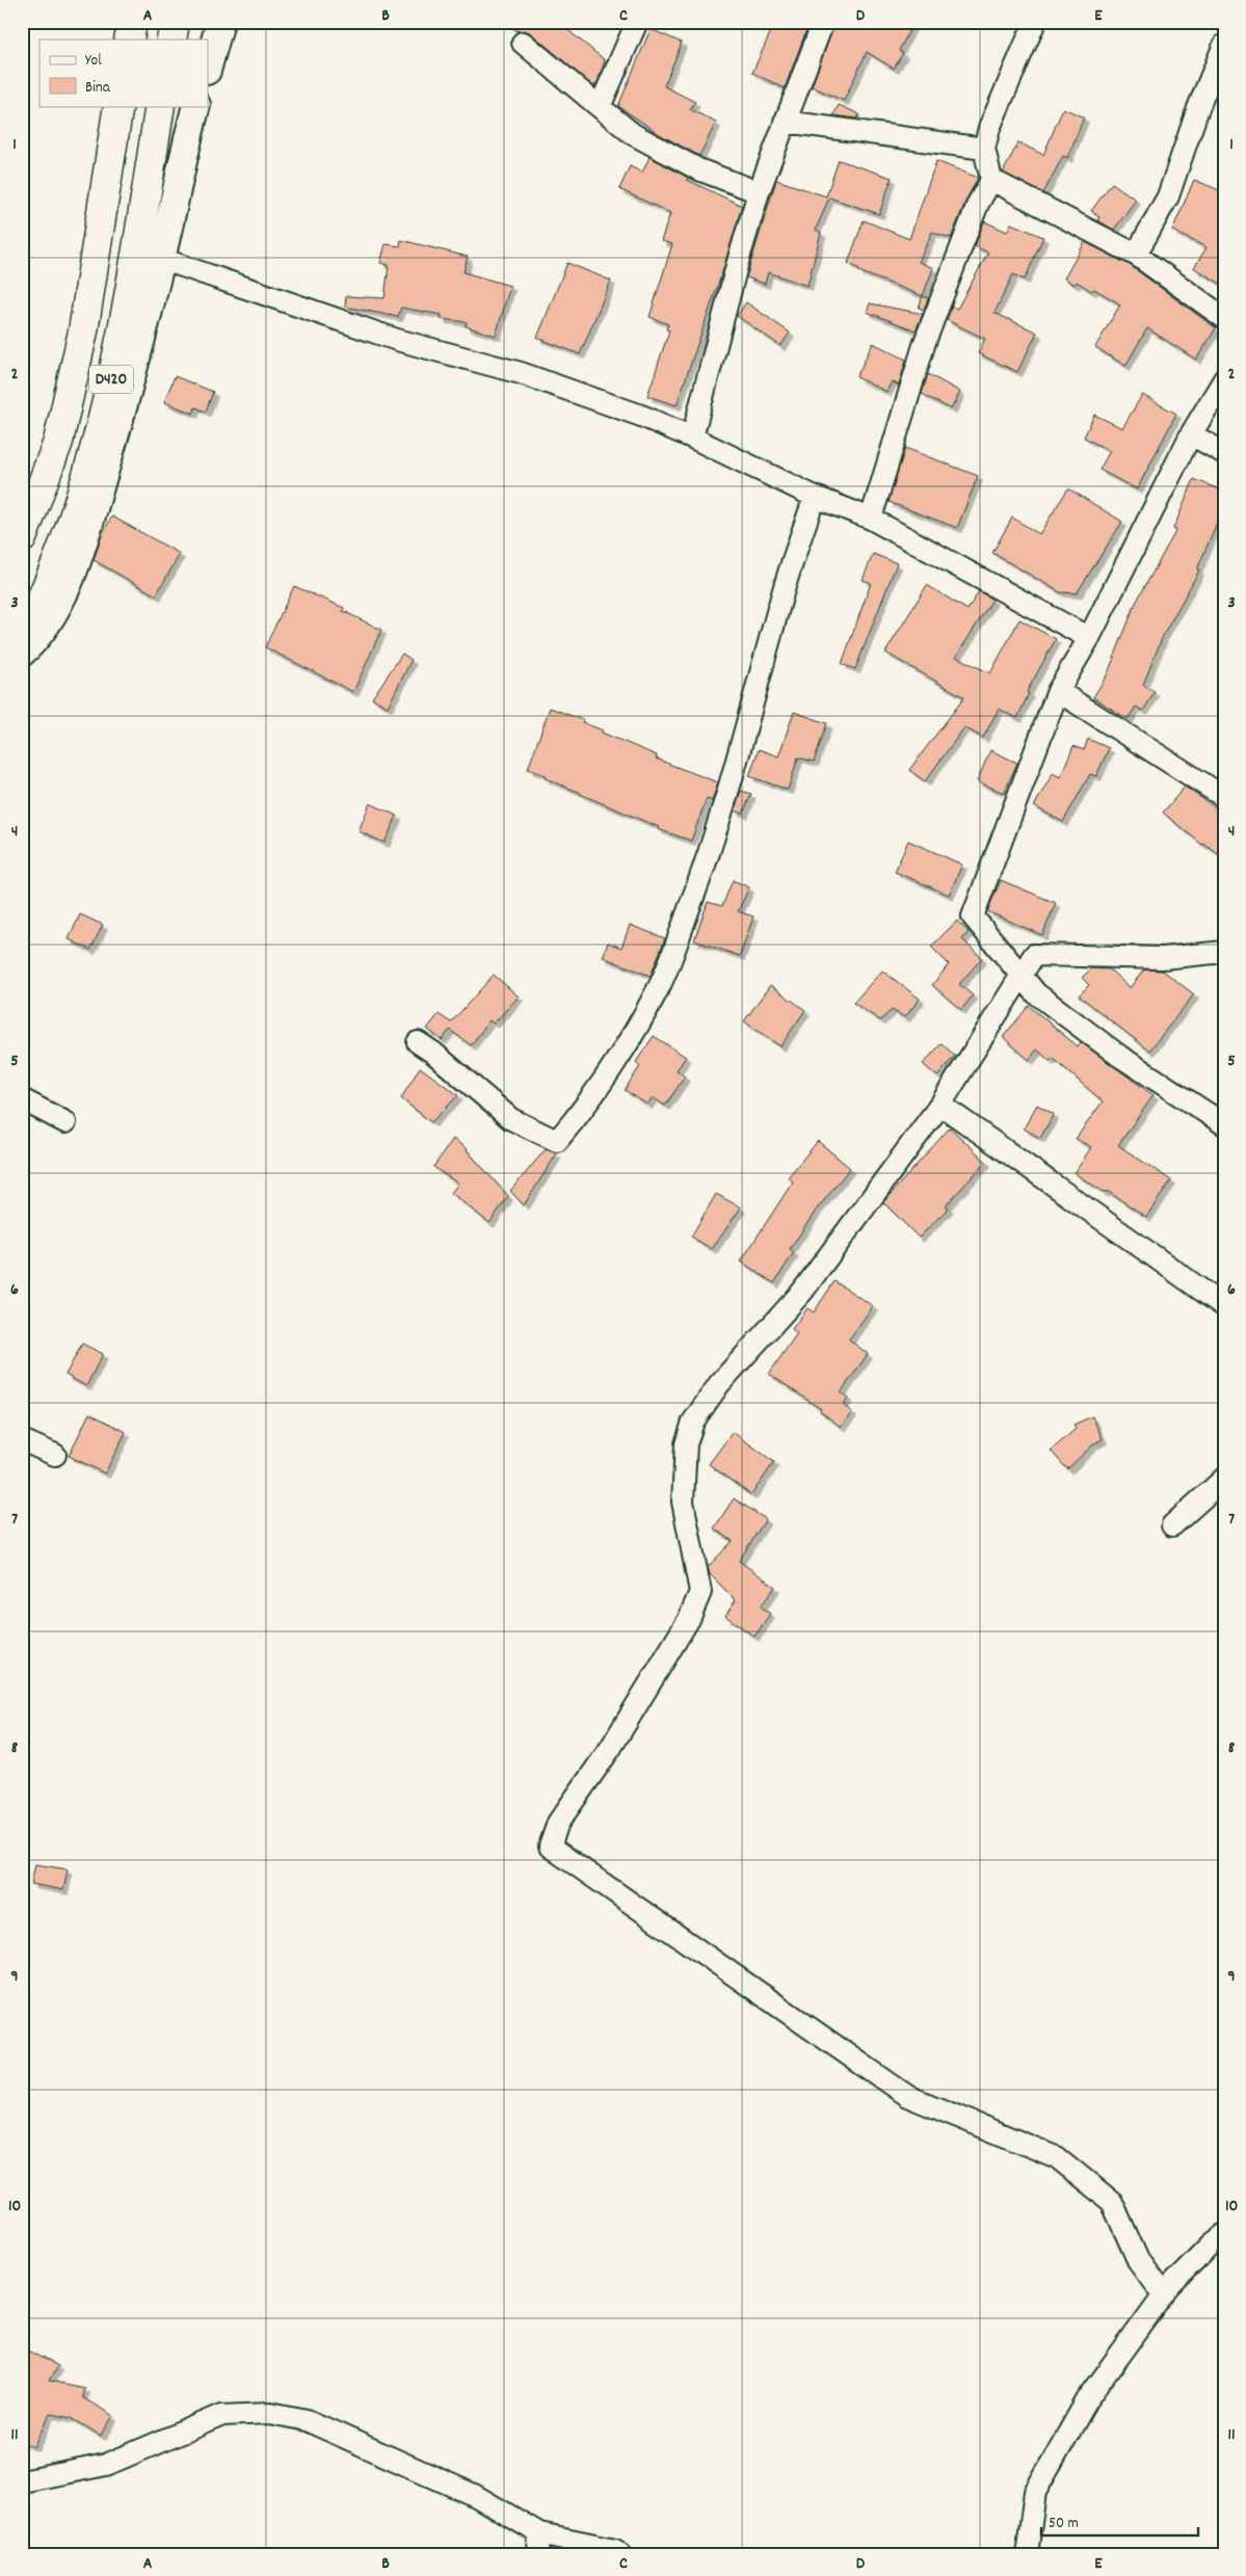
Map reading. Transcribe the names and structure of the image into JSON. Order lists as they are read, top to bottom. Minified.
{"streets":{"highway":["D420"]},"legend":["Yol","Bina"],"scale_bar":"50 m","grid":{"columns":["A","B","C","D","E"],"rows":["1","2","3","4","5","6","7","8","9","10","11"]}}
